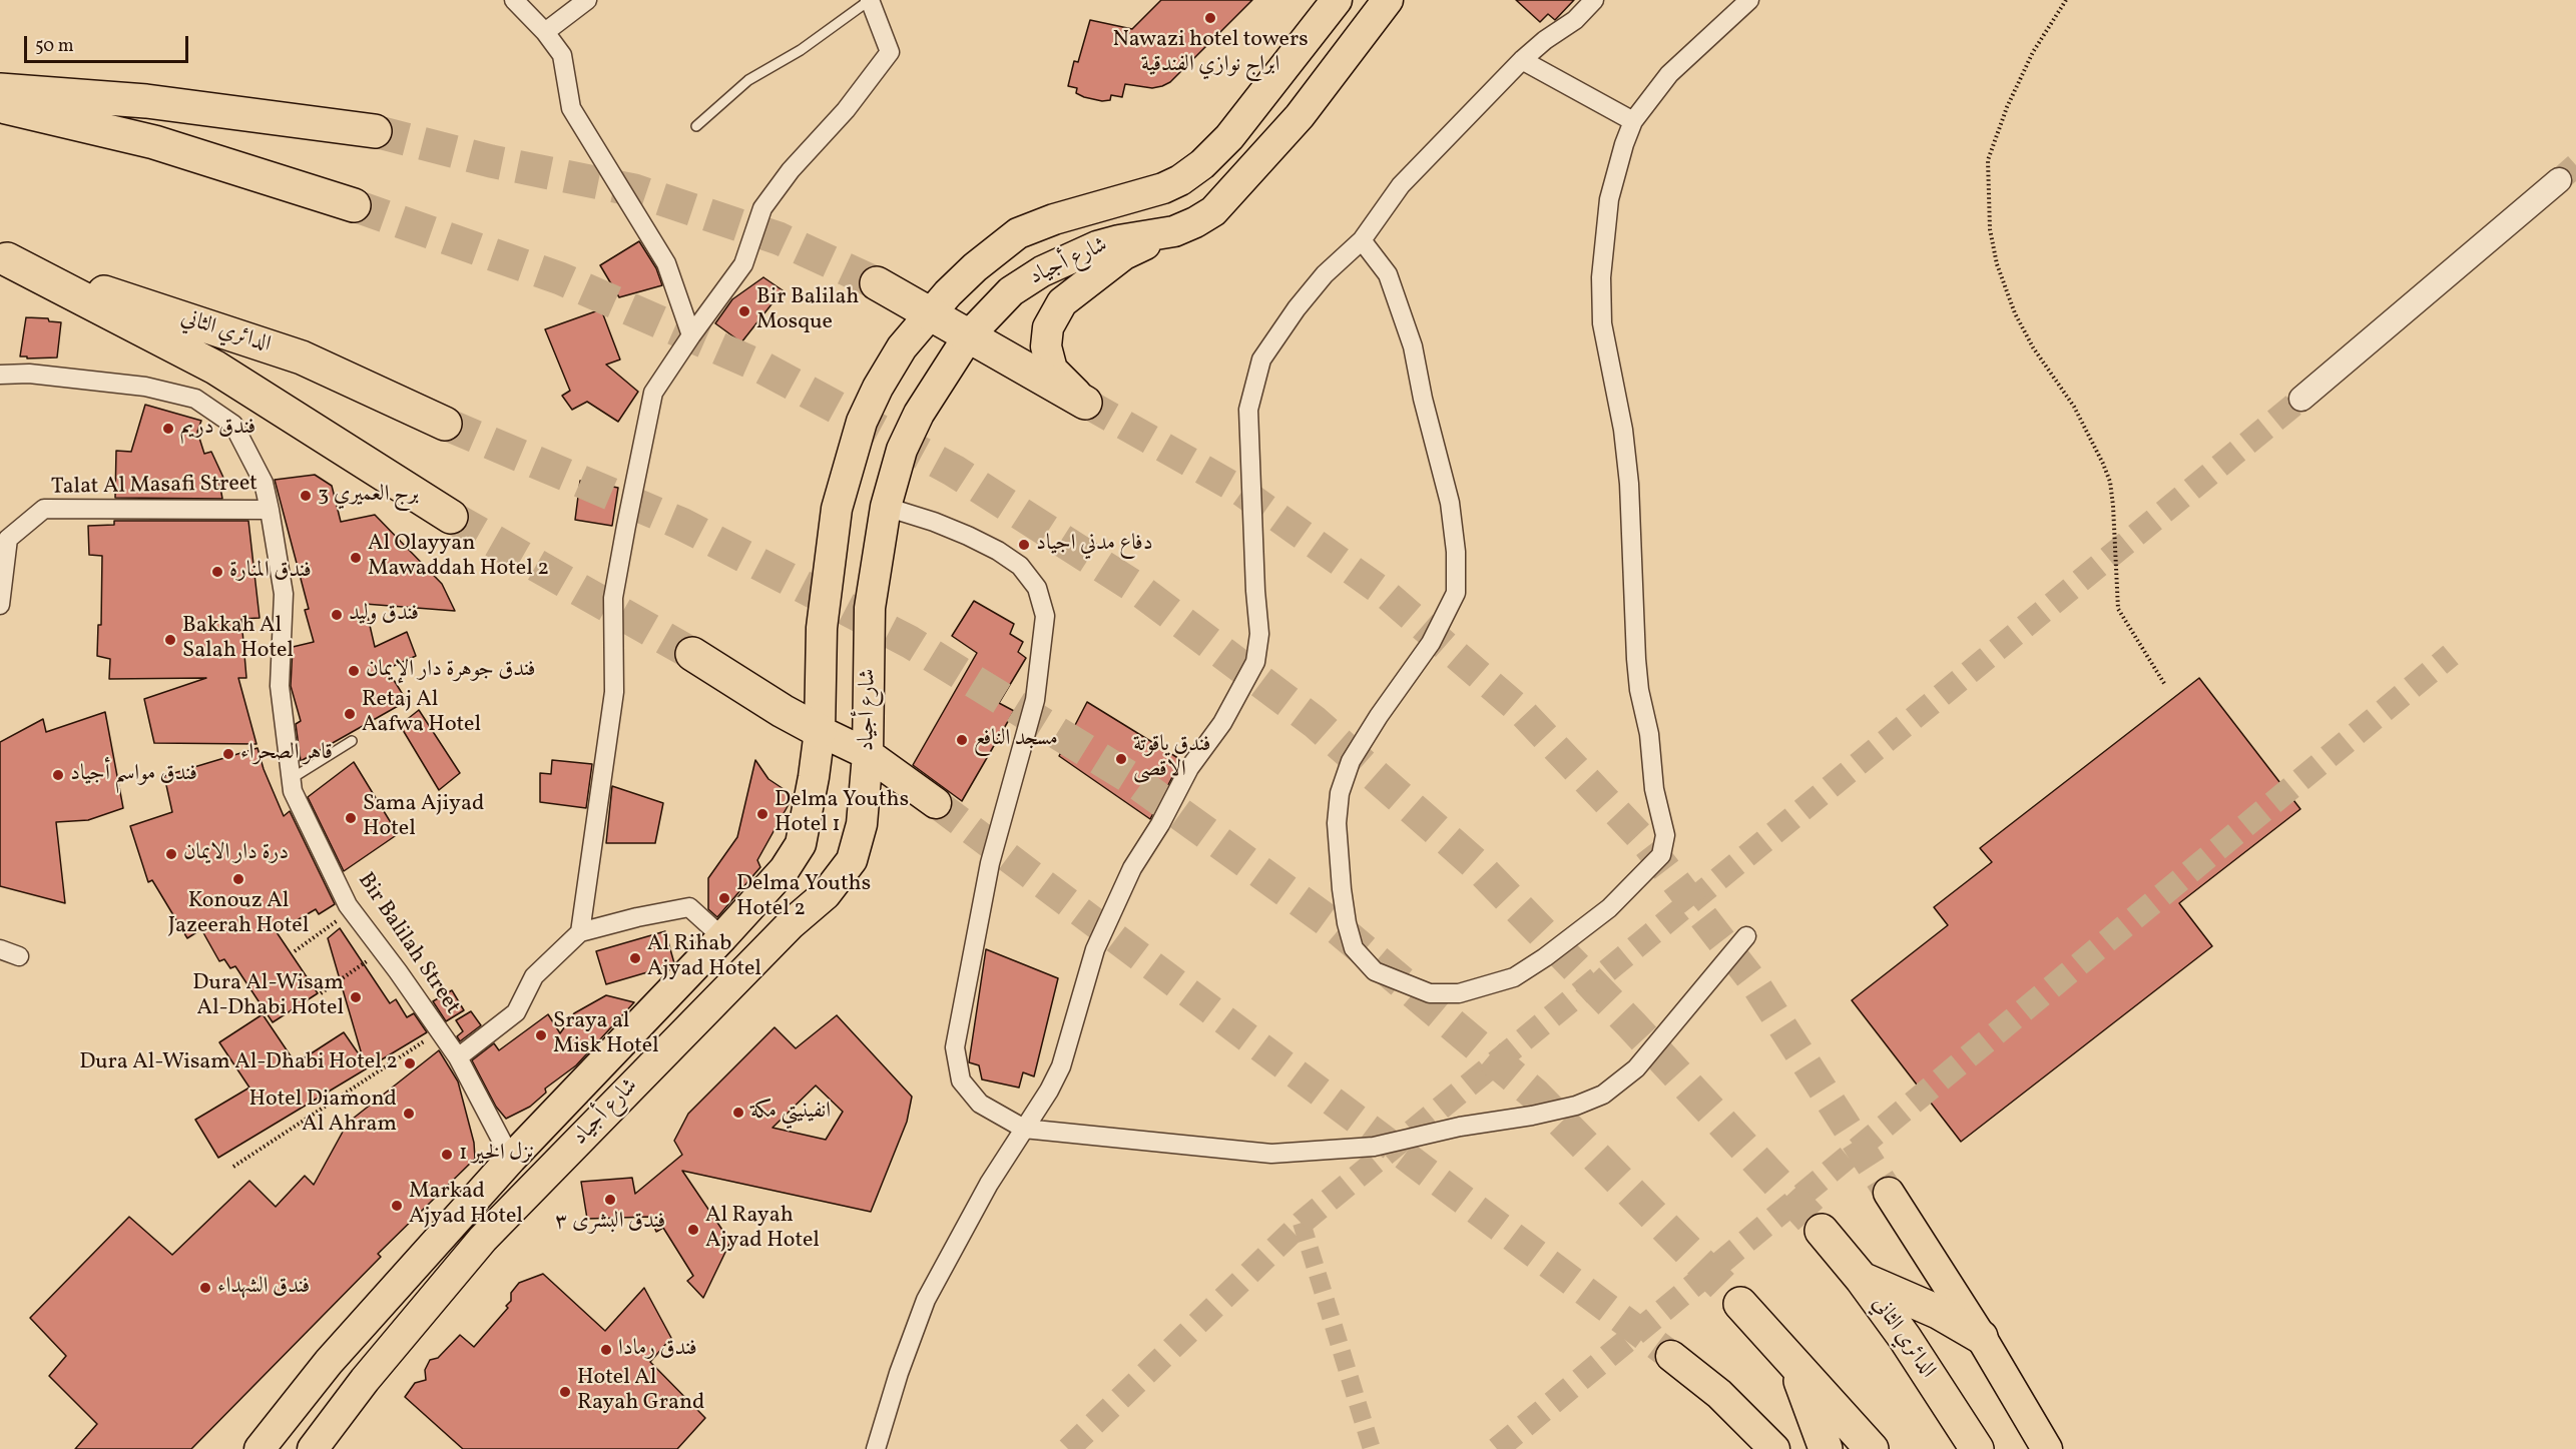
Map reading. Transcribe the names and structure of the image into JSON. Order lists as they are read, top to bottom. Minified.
{"streets":{"highway":["الدائري الثاني"],"main road":["شارع أجياد"],"street":["Talat Al Masafi Street","Bir Balilah Street"]},"crossings":[["شارع أجياد","Bir Balilah Street"],["Talat Al Masafi Street","Bir Balilah Street"]],"places":["Nawazi hotel towers ابراج نوازي الفندقية","Bir Balilah Mosque","فندق دريم","برج العميري 3","دفاع مدني اجياد","Al Olayyan Mawaddah Hotel 2","فندق المنارة","فندق وليد","Bakkah Al Salah Hotel","فندق جوهرة دار الإيمان","Retaj Al Aafwa Hotel","مسجد النافع","قاهر الصحراء","فندق ياقوتة الاقصى","فندق مواسم أجياد","Delma Youths Hotel 1","Sama Ajiyad Hotel","درة دار الايمان","Konouz Al Jazeerah Hotel","Delma Youths Hotel 2","Al Rihab Ajyad Hotel","Dura Al-Wisam Al-Dhabi Hotel","Sraya al Misk Hotel","Dura Al-Wisam Al-Dhabi Hotel 2","انفينيتي مكة","Hotel Diamond Al Ahram","نزل الخير 1","فندق البشرى ٣","Markad Ajyad Hotel","Al Rayah Ajyad Hotel","فندق الشهداء","فندق رمادا","Hotel Al Rayah Grand"],"scale_bar":"50 m"}
